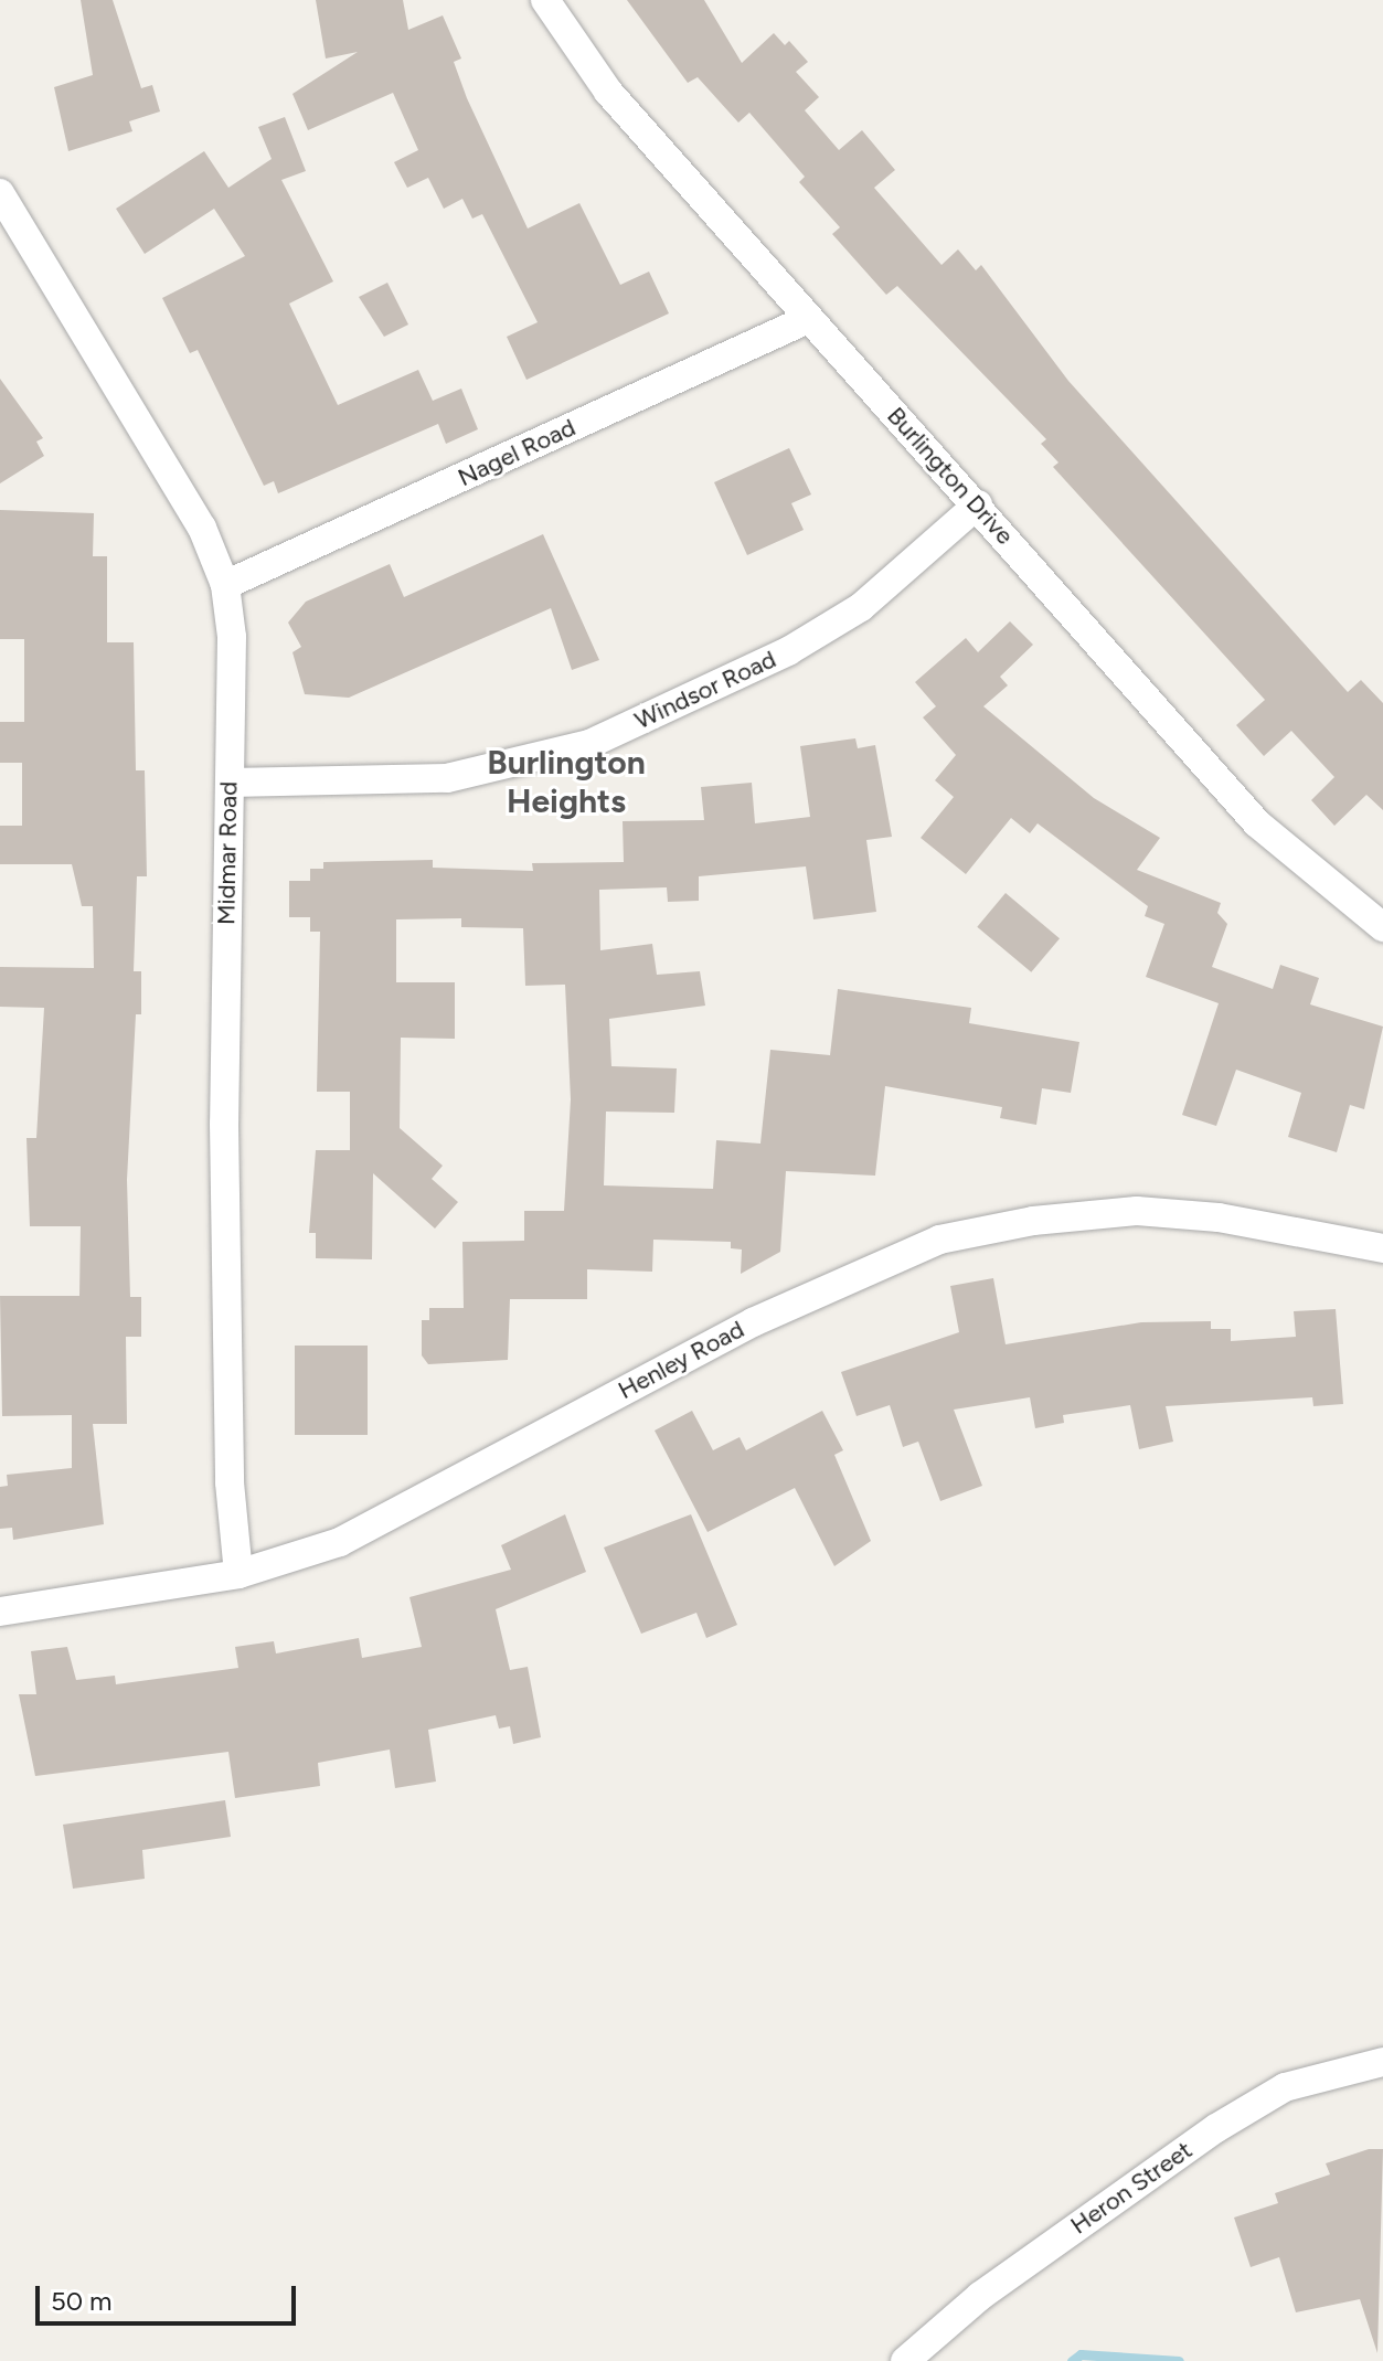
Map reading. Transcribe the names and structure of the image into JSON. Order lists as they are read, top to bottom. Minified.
{"streets":{"street":["Nagel Road","Burlington Drive","Windsor Road","Midmar Road","Henley Road","Heron Street"]},"crossings":[["Nagel Road","Burlington Drive"],["Nagel Road","Midmar Road"],["Burlington Drive","Windsor Road"],["Windsor Road","Midmar Road"],["Midmar Road","Henley Road"]],"districts":["Burlington Heights"],"scale_bar":"50 m"}
